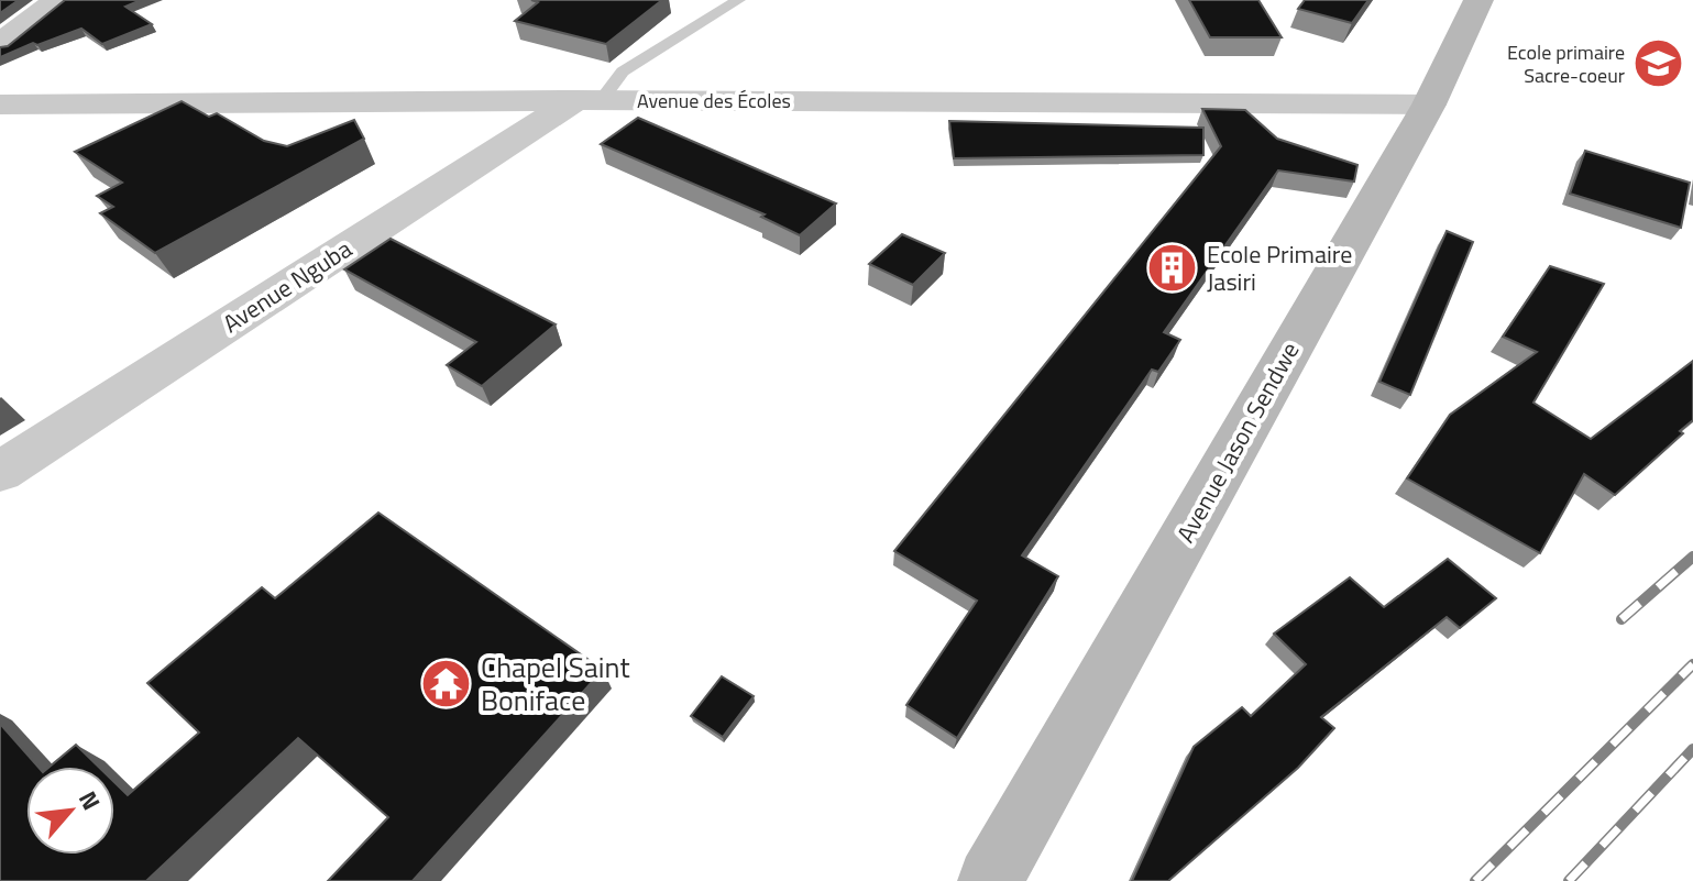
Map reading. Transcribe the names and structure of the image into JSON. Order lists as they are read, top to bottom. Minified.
{"streets":{"main road":["Avenue Jason Sendwe"],"street":["Avenue des Écoles","Avenue Nguba"]},"crossings":[["Avenue des Écoles","Avenue Nguba"],["Avenue des Écoles","Avenue Jason Sendwe"]],"places":{"school or university":["Ecole primaire Sacre-coeur"],"building":["Ecole Primaire Jasiri"],"temple":["Chapel Saint Boniface"]},"north":"top right"}
